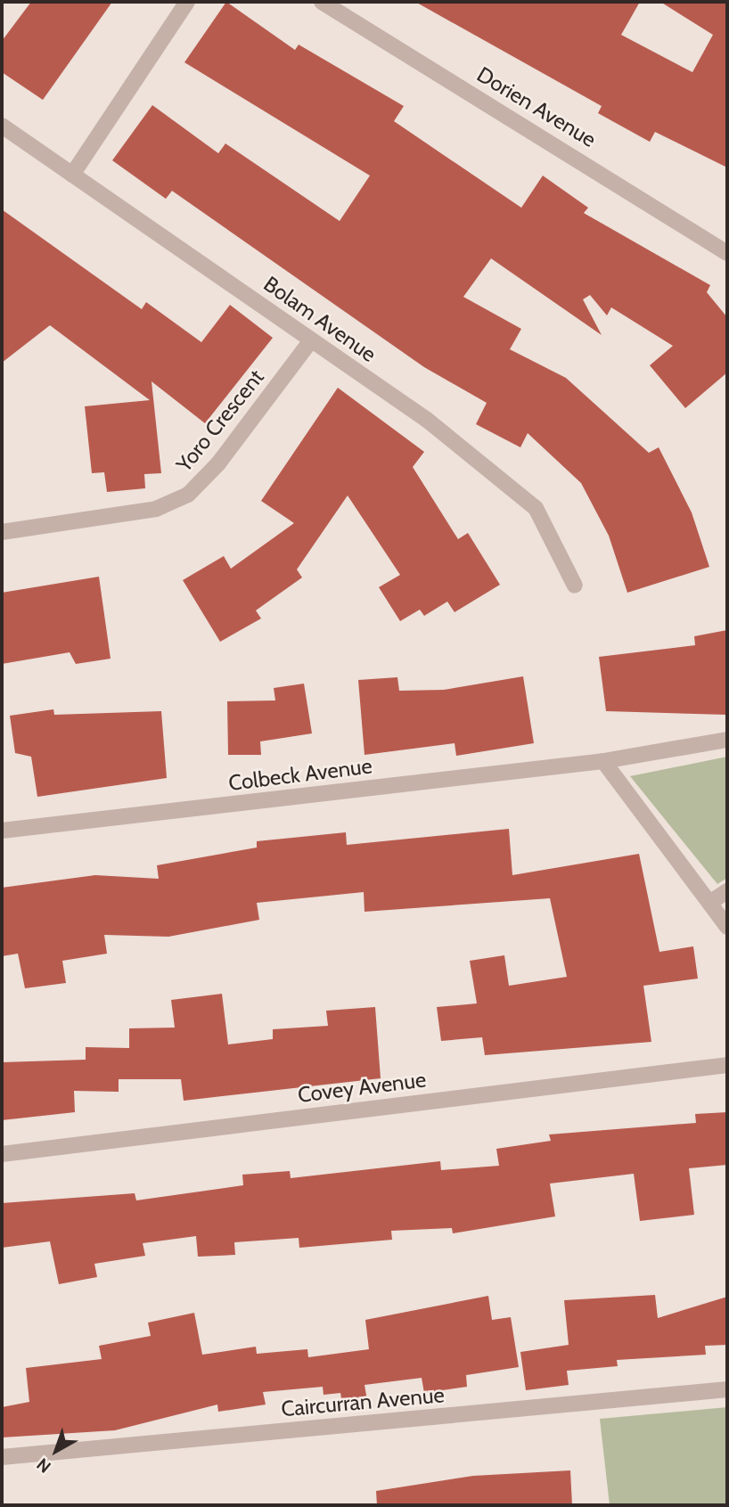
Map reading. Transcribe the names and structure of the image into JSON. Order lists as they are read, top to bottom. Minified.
{"streets":{"street":["Dorien Avenue","Bolam Avenue","Yoro Crescent","Colbeck Avenue","Covey Avenue","Caircurran Avenue"]},"crossings":[["Bolam Avenue","Yoro Crescent"]],"north":"bottom left"}
